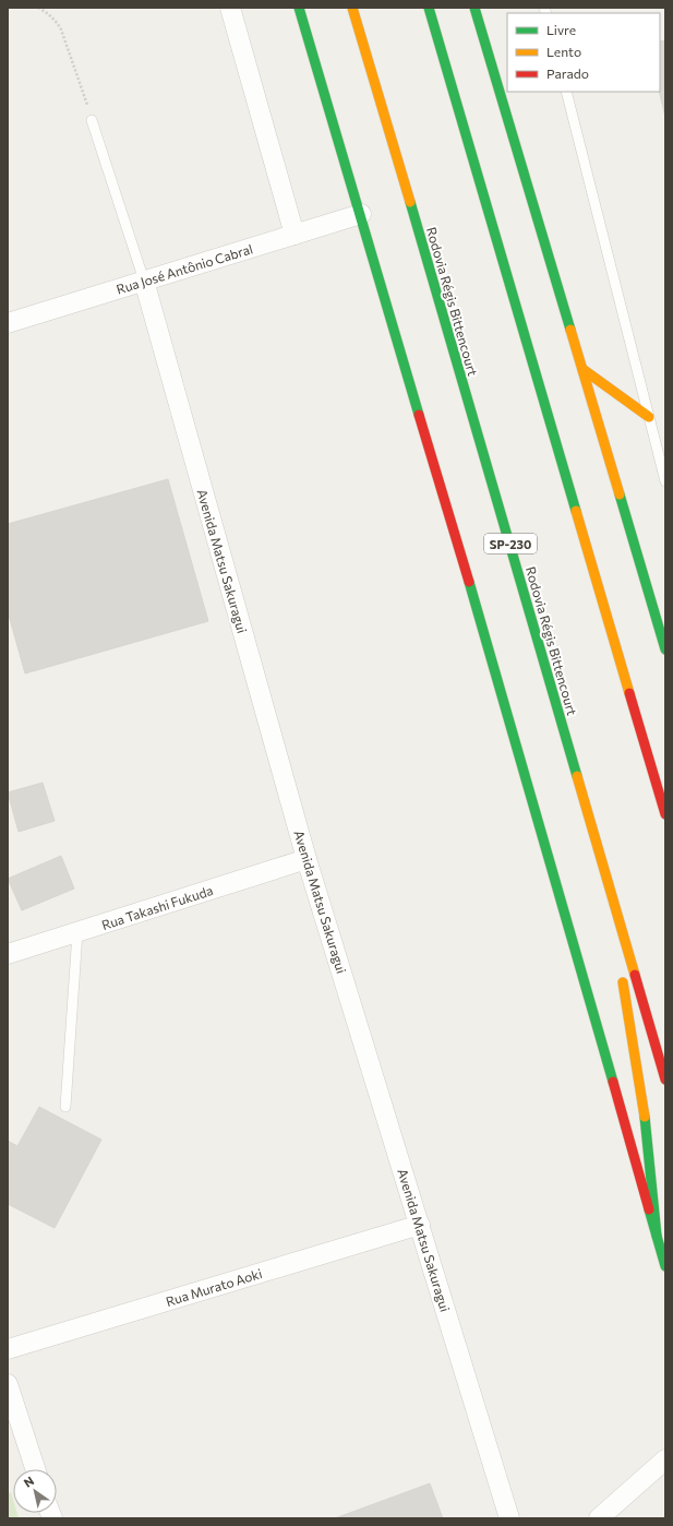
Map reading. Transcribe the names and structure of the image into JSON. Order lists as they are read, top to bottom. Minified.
{"streets":{"main road":["Rodovia Régis Bittencourt","SP-230"],"street":["Rua José Antônio Cabral","Avenida Matsu Sakuragui","Rua Takashi Fukuda","Rua Murato Aoki"]},"crossings":[["Rua José Antônio Cabral","Avenida Matsu Sakuragui"],["Avenida Matsu Sakuragui","Rua Takashi Fukuda"],["Avenida Matsu Sakuragui","Rua Murato Aoki"]],"legend":["Livre","Lento","Parado"],"north":"top left"}
